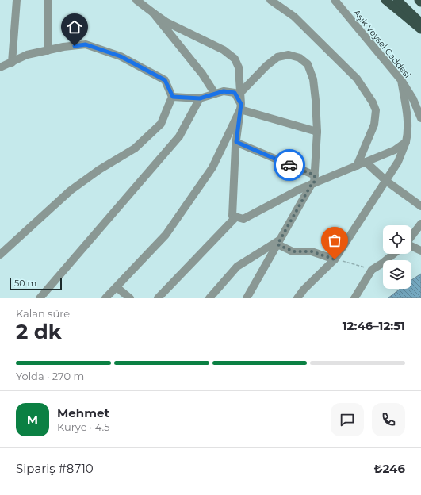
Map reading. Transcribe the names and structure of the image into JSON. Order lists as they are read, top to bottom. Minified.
{"streets":{"street":["Aşık Veysel Caddesi"]},"scale_bar":"50 m","page":{"scale":"50 m","heading":["2 dk","Kalan süre","12:46–12:51"],"panel":["Mehmet","Kurye · 4.5","Sipariş #8710","₺246"],"bar":"Yolda · 270 m","round":"M"}}
